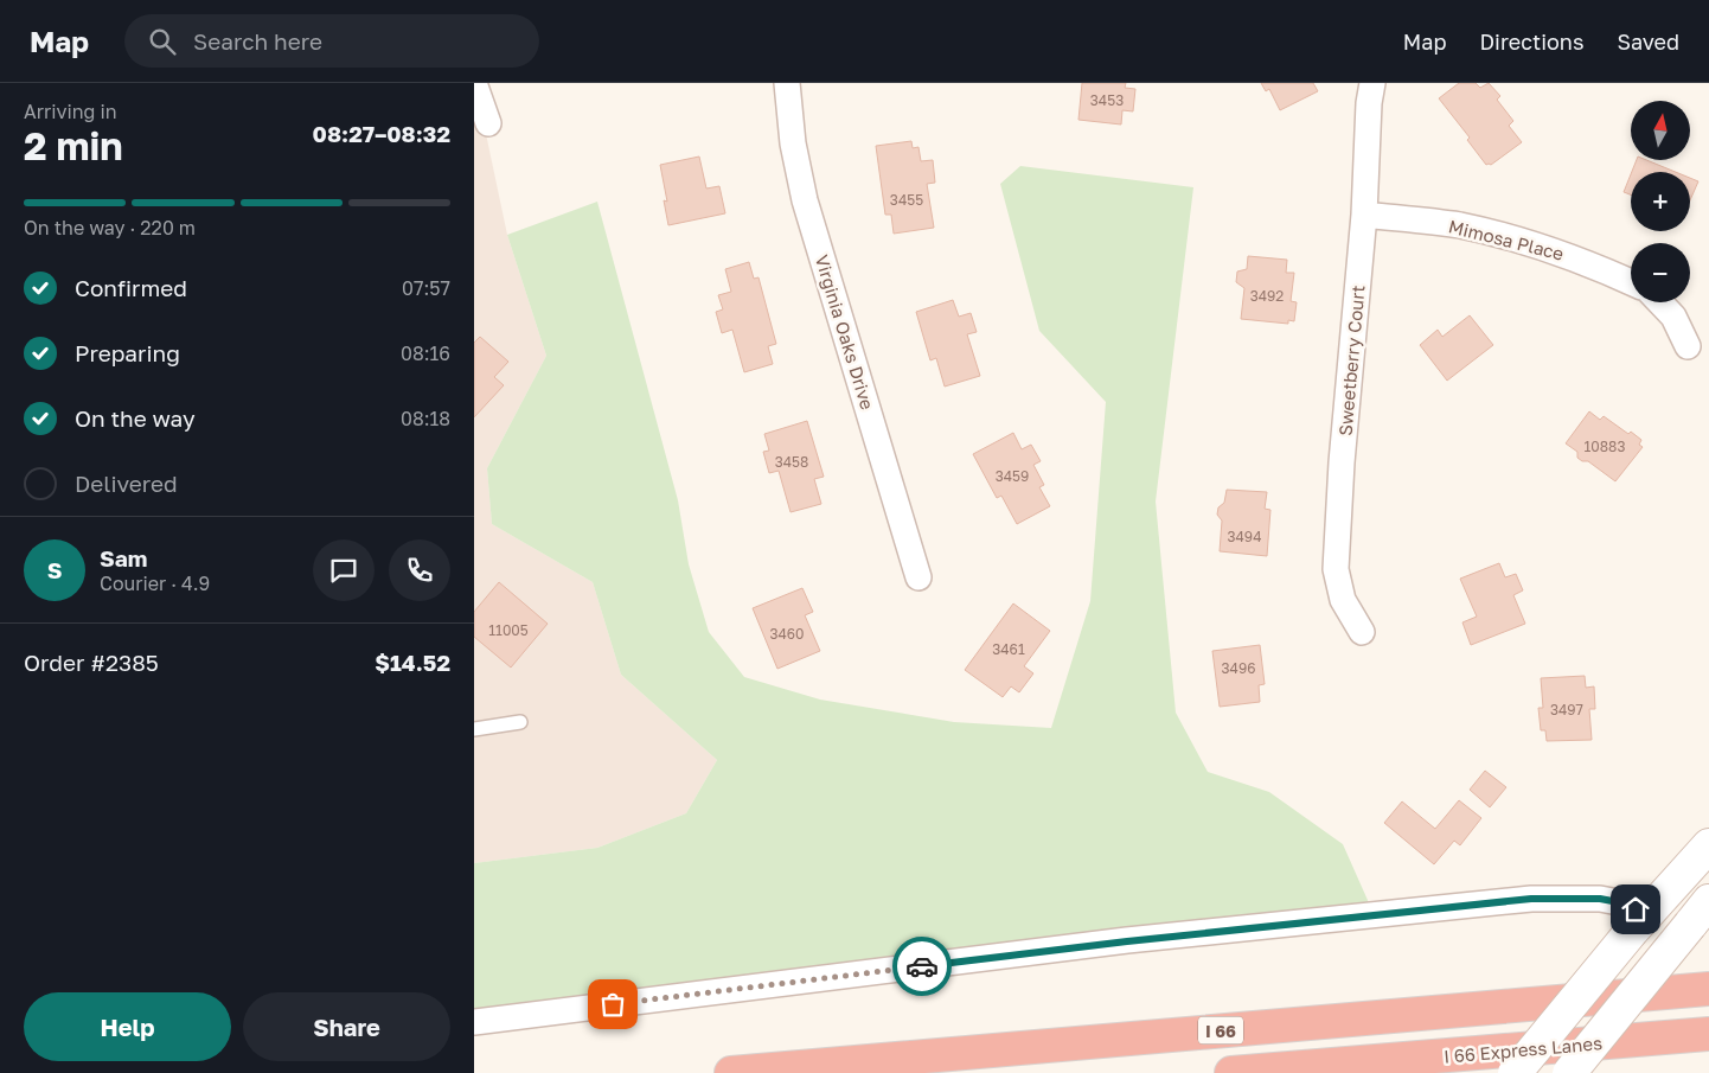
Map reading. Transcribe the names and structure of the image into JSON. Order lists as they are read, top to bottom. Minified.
{"streets":{"highway":["I 66","I 66 Express Lanes"],"street":["Mimosa Place","Virginia Oaks Drive","Sweetberry Court"]},"crossings":[["Mimosa Place","Sweetberry Court"]],"house_numbers":["3453","3455","3492","10883","3458","3459","3494","11005","3460","3461","3496","3497"],"north":"top","page":{"header":"Map","search":"Search here","nav":["Map","Directions","Saved"],"heading":["2 min","Arriving in","08:27–08:32"],"panel":["Sam","Courier · 4.9","Order #2385","$14.52"],"map_buttons":["+","−"],"bar":"On the way · 220 m","list":[["Confirmed","07:57"],["Preparing","08:16"],["On the way","08:18"],"Delivered"],"round":"S","buttons":["Help","Share"]}}
